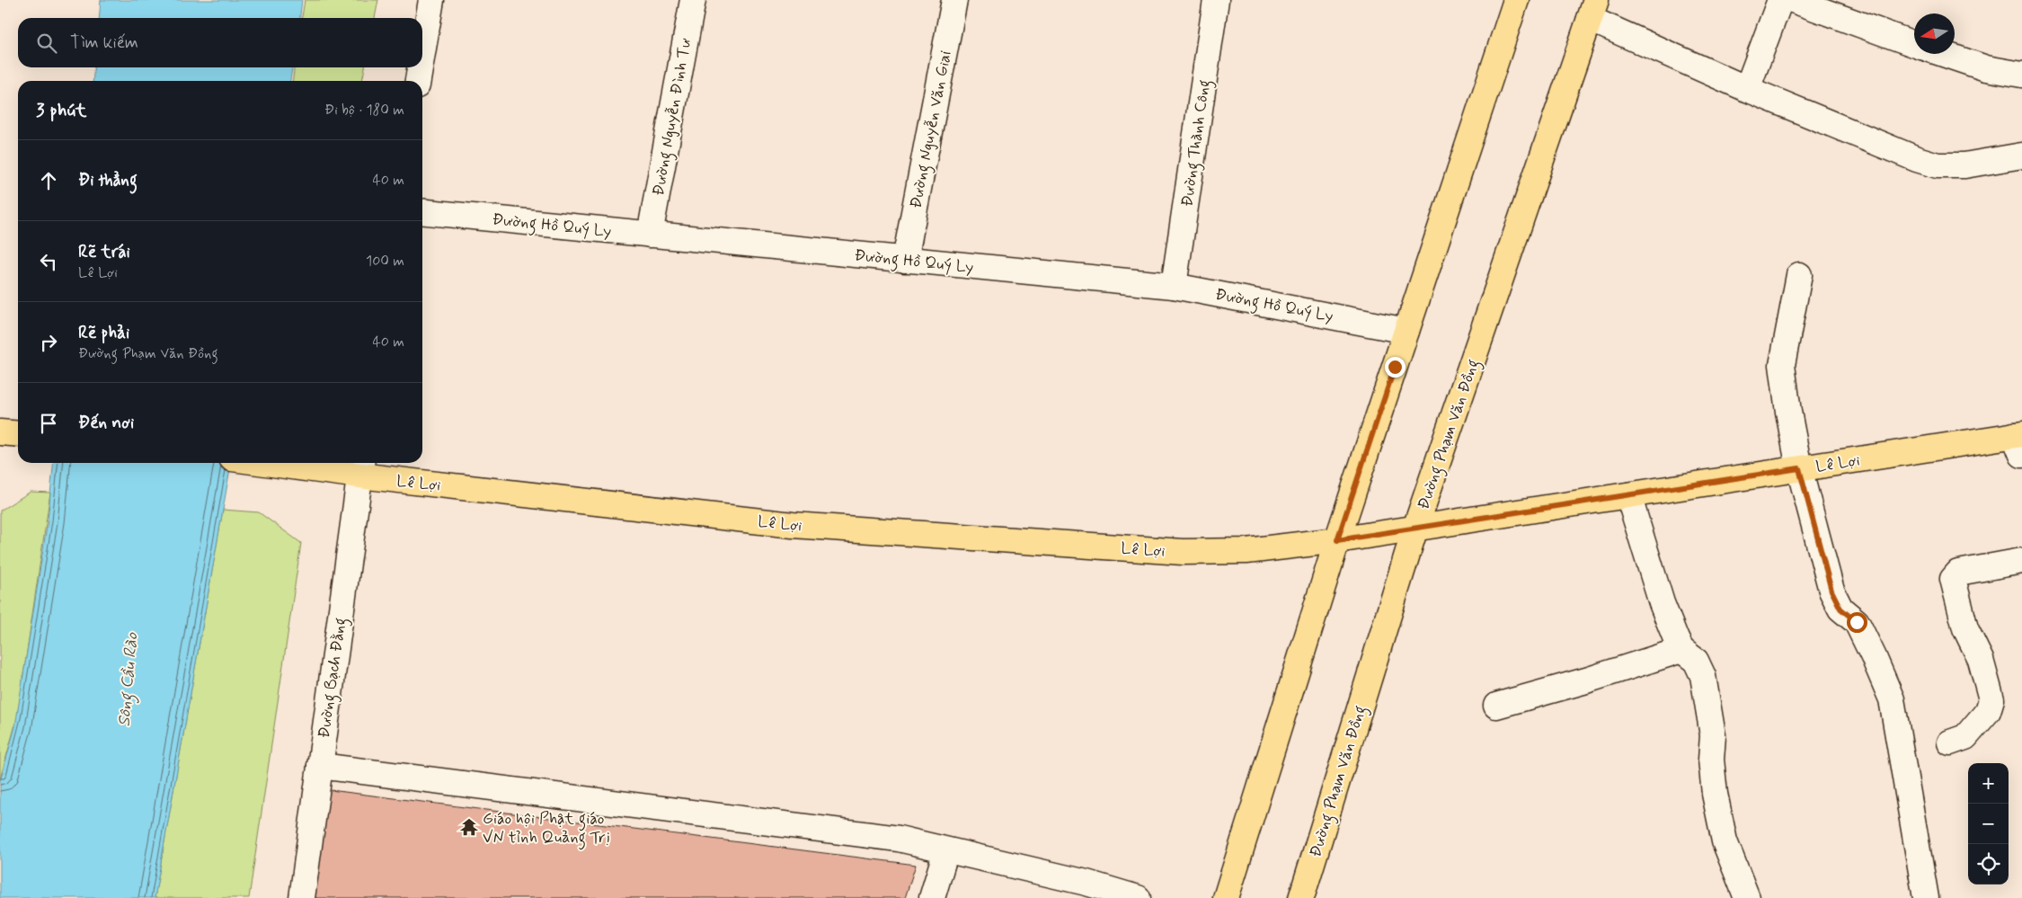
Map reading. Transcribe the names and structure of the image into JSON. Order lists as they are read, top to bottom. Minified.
{"streets":{"main road":["Đường Phạm Văn Đồng","Lê Lợi"],"street":["Đường Nguyễn Đình Tư","Đường Nguyễn Văn Giai","Đường Thành Công","Đường Hồ Quý Ly","Đường Bạch Đằng"]},"crossings":[["Đường Nguyễn Đình Tư","Đường Hồ Quý Ly"],["Đường Nguyễn Văn Giai","Đường Hồ Quý Ly"],["Đường Thành Công","Đường Hồ Quý Ly"],["Đường Phạm Văn Đồng","Lê Lợi"],["Lê Lợi","Đường Bạch Đằng"]],"water":["Sông Cầu Rào"],"places":{"temple":["Giáo hội Phật giáo VN tỉnh Quảng Trị"]},"north":"left","page":{"search":"Tìm kiếm","heading":["3 phút","Đi bộ · 180 m"],"list":[["Đi thẳng","40 m"],["Rẽ trái","Lê Lợi","100 m"],["Rẽ phải","Đường Phạm Văn Đồng","40 m"],"Đến nơi"],"map_buttons":["+","−"]}}
